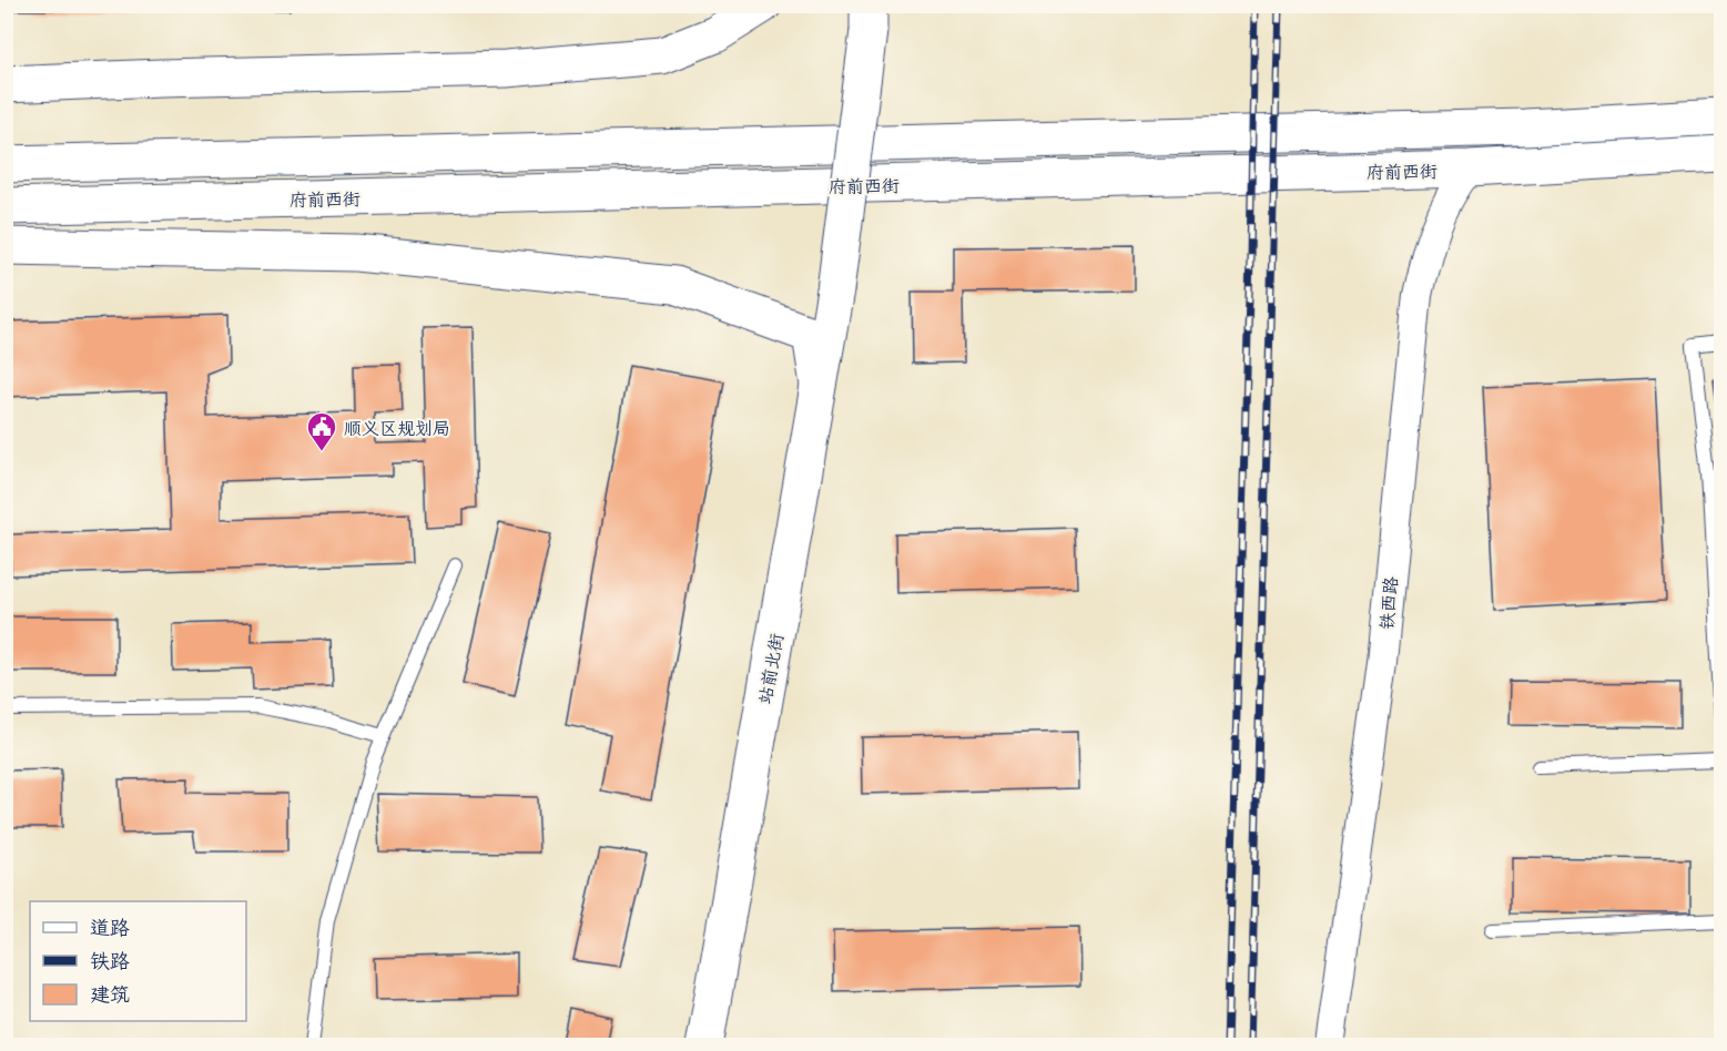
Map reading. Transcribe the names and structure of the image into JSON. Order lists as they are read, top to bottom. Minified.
{"streets":{"main road":["府前西街","站前北街"],"street":["铁西路"]},"crossings":[["府前西街","铁西路"]],"places":{"public building":["顺义区规划局"]},"legend":["道路","铁路","建筑"]}
